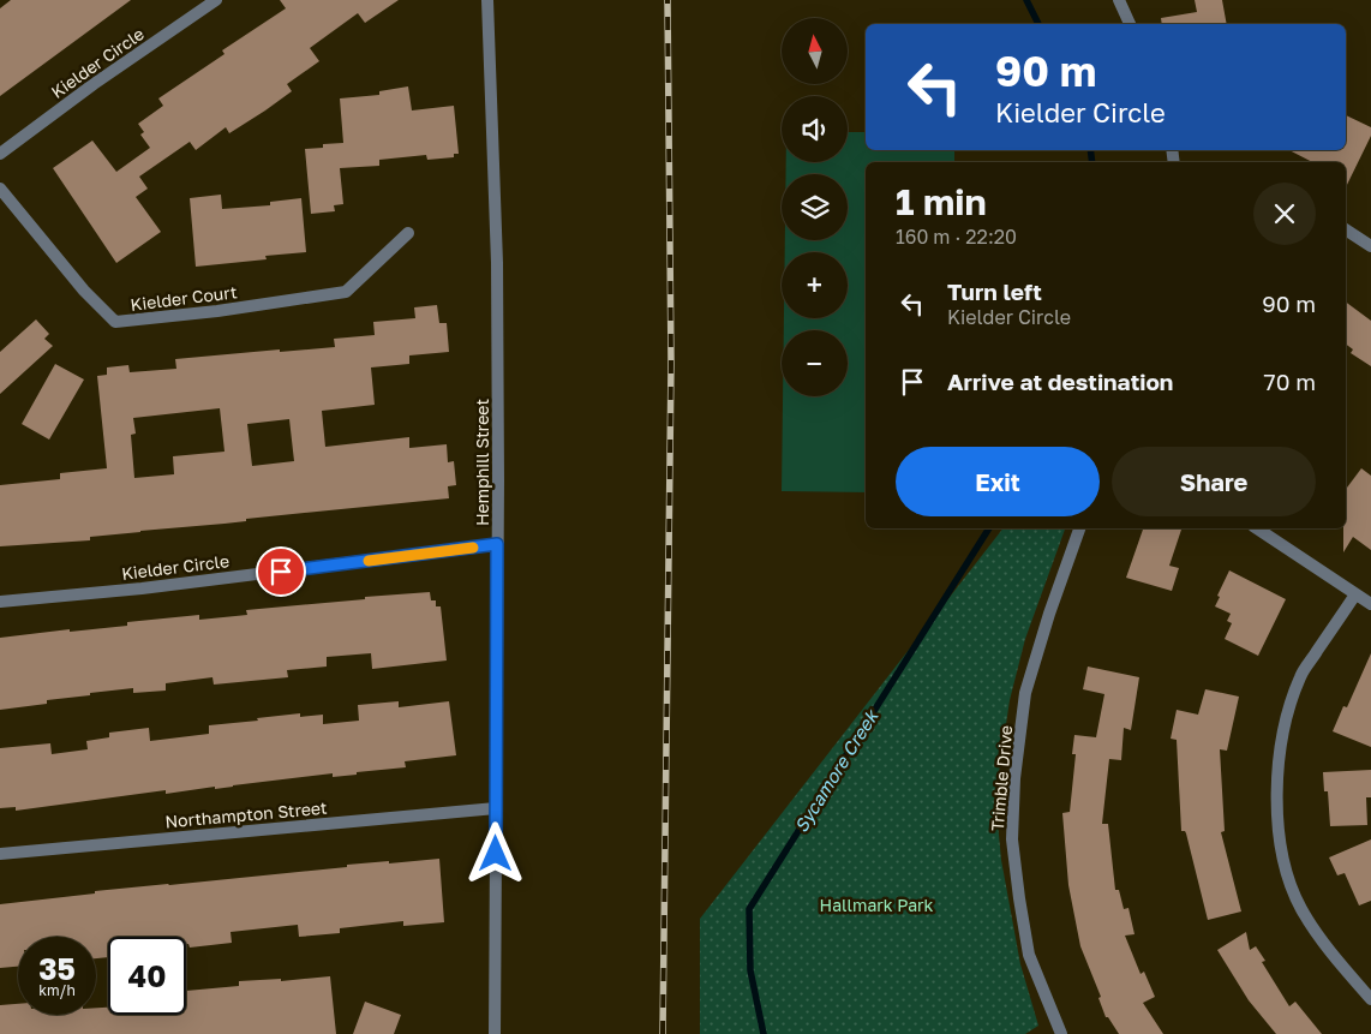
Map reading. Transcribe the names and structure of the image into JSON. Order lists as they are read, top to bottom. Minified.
{"streets":{"street":["Kielder Circle","Kielder Court","Hemphill Street","Trimble Drive","Northampton Street"]},"crossings":[["Kielder Circle","Hemphill Street"],["Hemphill Street","Northampton Street"]],"water":["Sycamore Creek"],"parks":["Hallmark Park"],"north":"top","page":{"map_buttons":["+","−"],"turn":["90 m","Kielder Circle"],"heading":["1 min","160 m · 22:20"],"list":[{"name":"Turn left","note":"Kielder Circle","value":"90 m"},{"name":"Arrive at destination","value":"70 m"}],"buttons":["Exit","Share"],"speed":"35 km/h","limit":"40"}}
